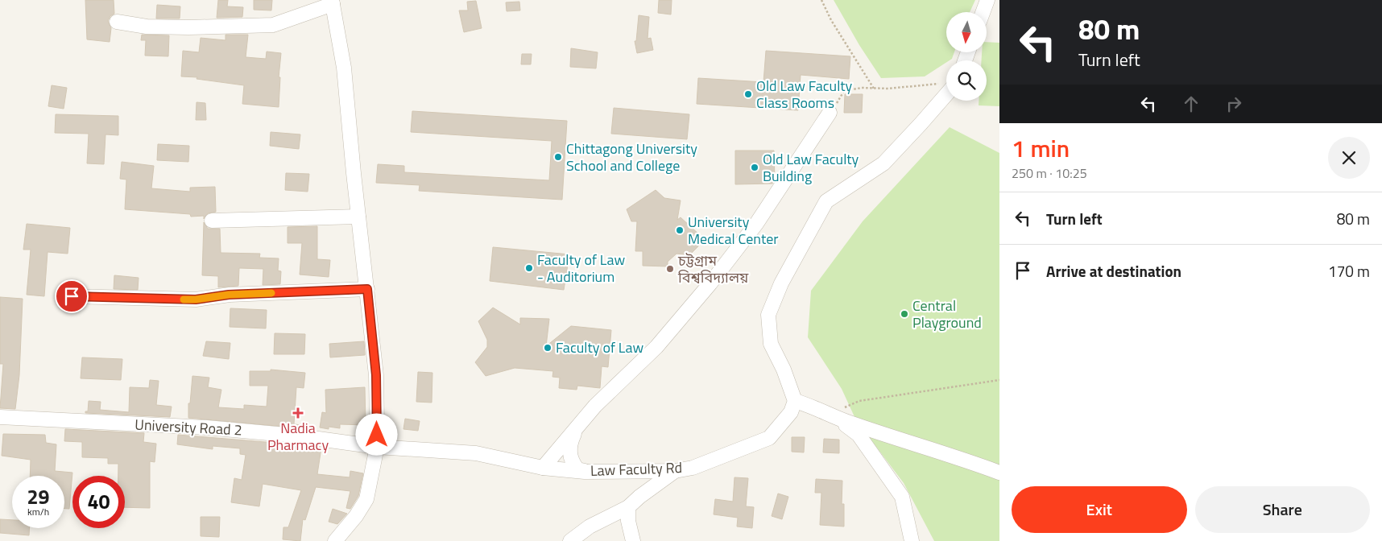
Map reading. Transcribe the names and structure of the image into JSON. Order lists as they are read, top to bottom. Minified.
{"streets":{"street":["University Road 2","Law Faculty Rd"]},"crossings":[["University Road 2","Law Faculty Rd"]],"places":{"other":["Old Law Faculty Class Rooms","Chittagong University School and College","Old Law Faculty Building","University Medical Center","Faculty of Law - Auditorium","চট্টগ্রাম বিশ্ববিদ্যালয়","Central Playground","Faculty of Law"],"health":["Nadia Pharmacy"]},"north":"bottom","page":{"turn":["80 m","Turn left"],"heading":["1 min","250 m · 10:25"],"list":[{"name":"Turn left","value":"80 m"},{"name":"Arrive at destination","value":"170 m"}],"speed":"29 km/h","limit":"40","buttons":["Exit","Share"]}}
